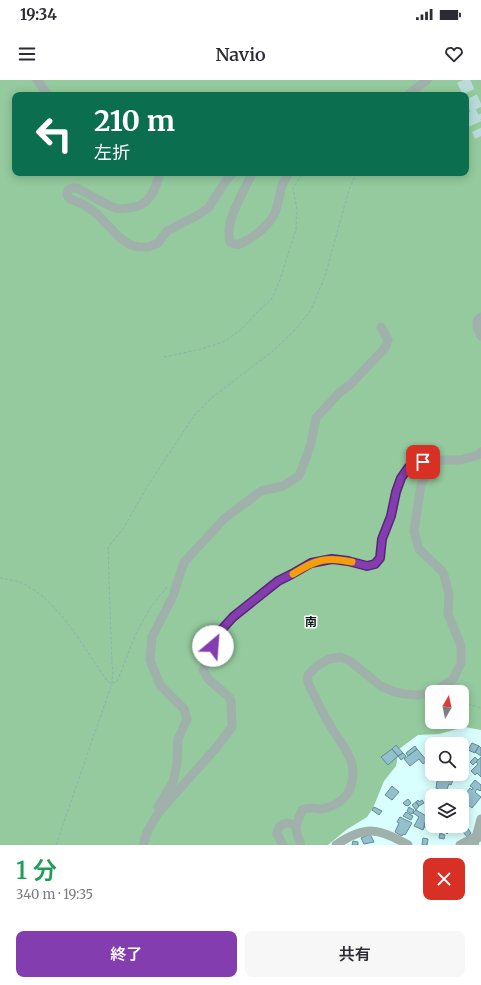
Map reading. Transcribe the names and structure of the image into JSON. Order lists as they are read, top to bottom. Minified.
{"districts":["南"],"north":"top","page":{"status":"19:34","header":"Navio","turn":["210 m","左折"],"heading":["1 分","340 m · 19:35"],"buttons":["終了","共有"]}}
